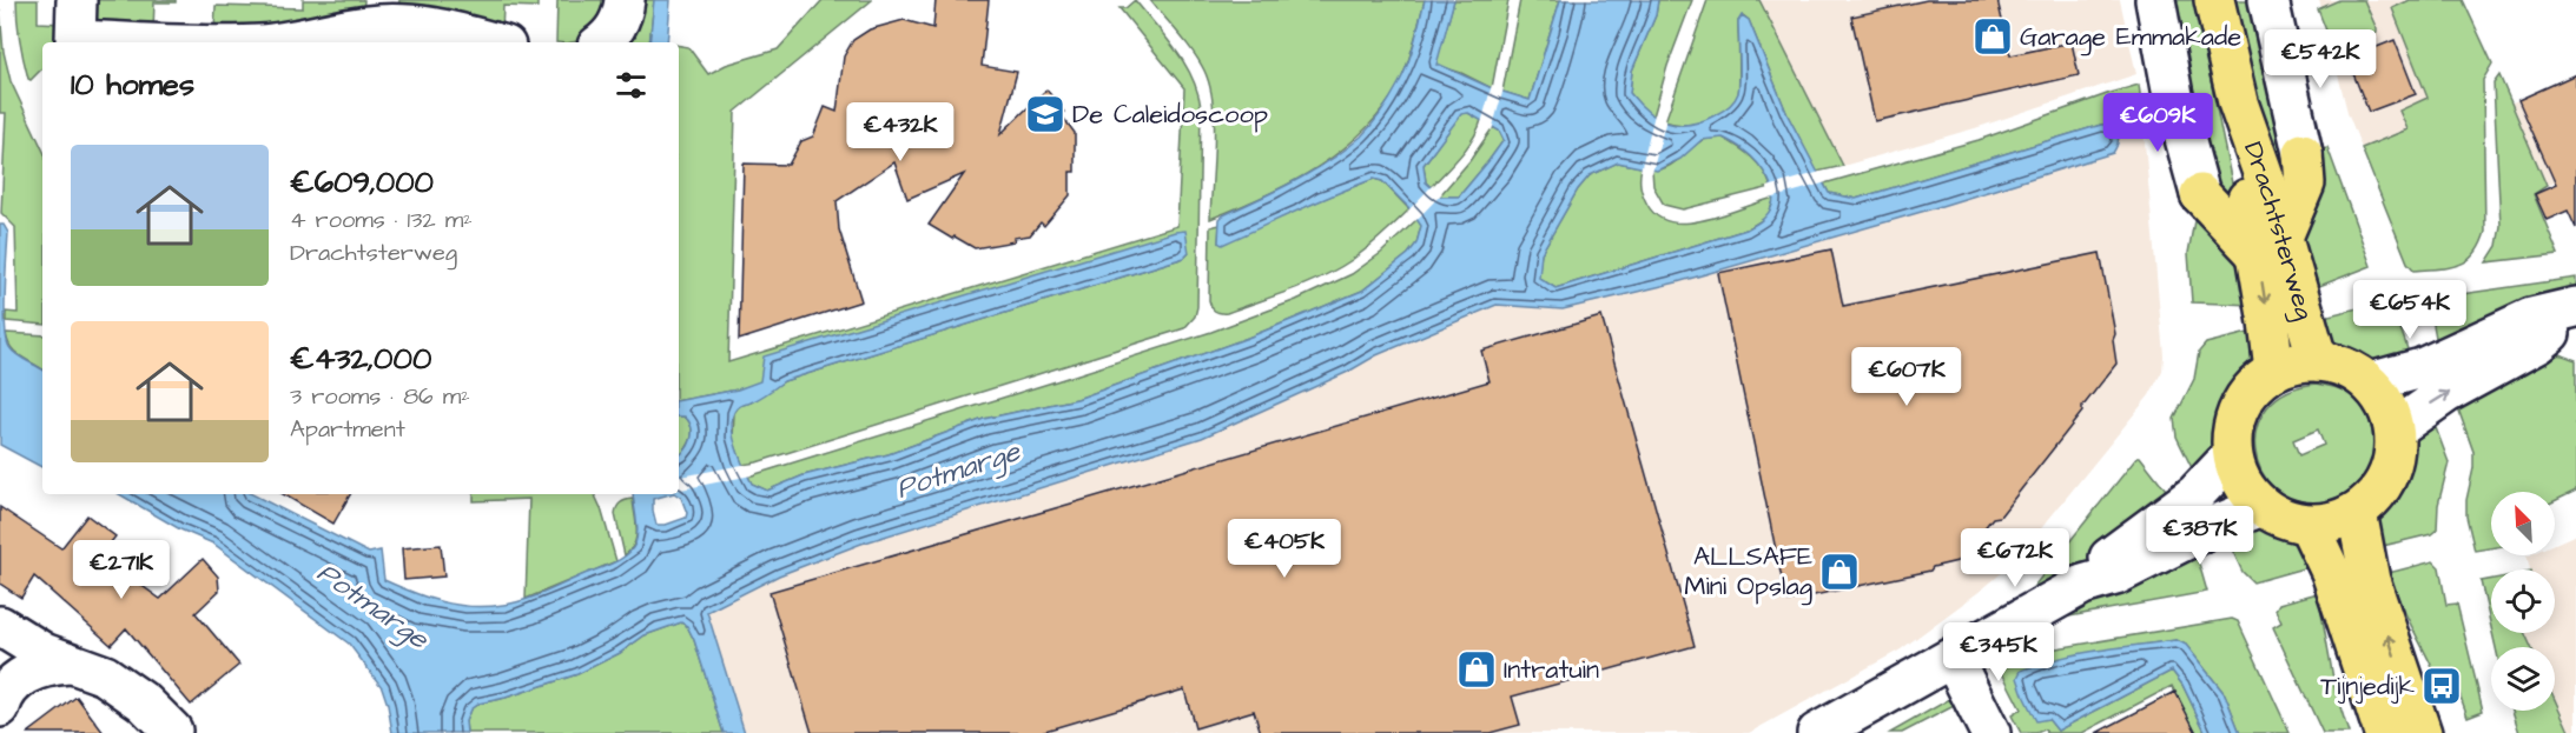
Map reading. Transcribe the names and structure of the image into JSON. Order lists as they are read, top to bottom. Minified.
{"streets":{"main road":["Drachtsterweg"]},"water":["Potmarge"],"places":{"shop":["Garage Emmakade","ALLSAFE Mini Opslag","Intratuin"],"school or university":["De Caleidoscoop"],"bus stop":["Tijnjedijk"]},"north":"top left","page":{"price":["€542K","€609K","€432K","€654K","€607K","€387K","€405K","€672K","€271K","€345K"],"heading":"10 homes","list":[{"name":"€609,000","note":"4 rooms · 132 m² · Drachtsterweg"},{"name":"€432,000","note":"3 rooms · 86 m² · Apartment"}]}}
